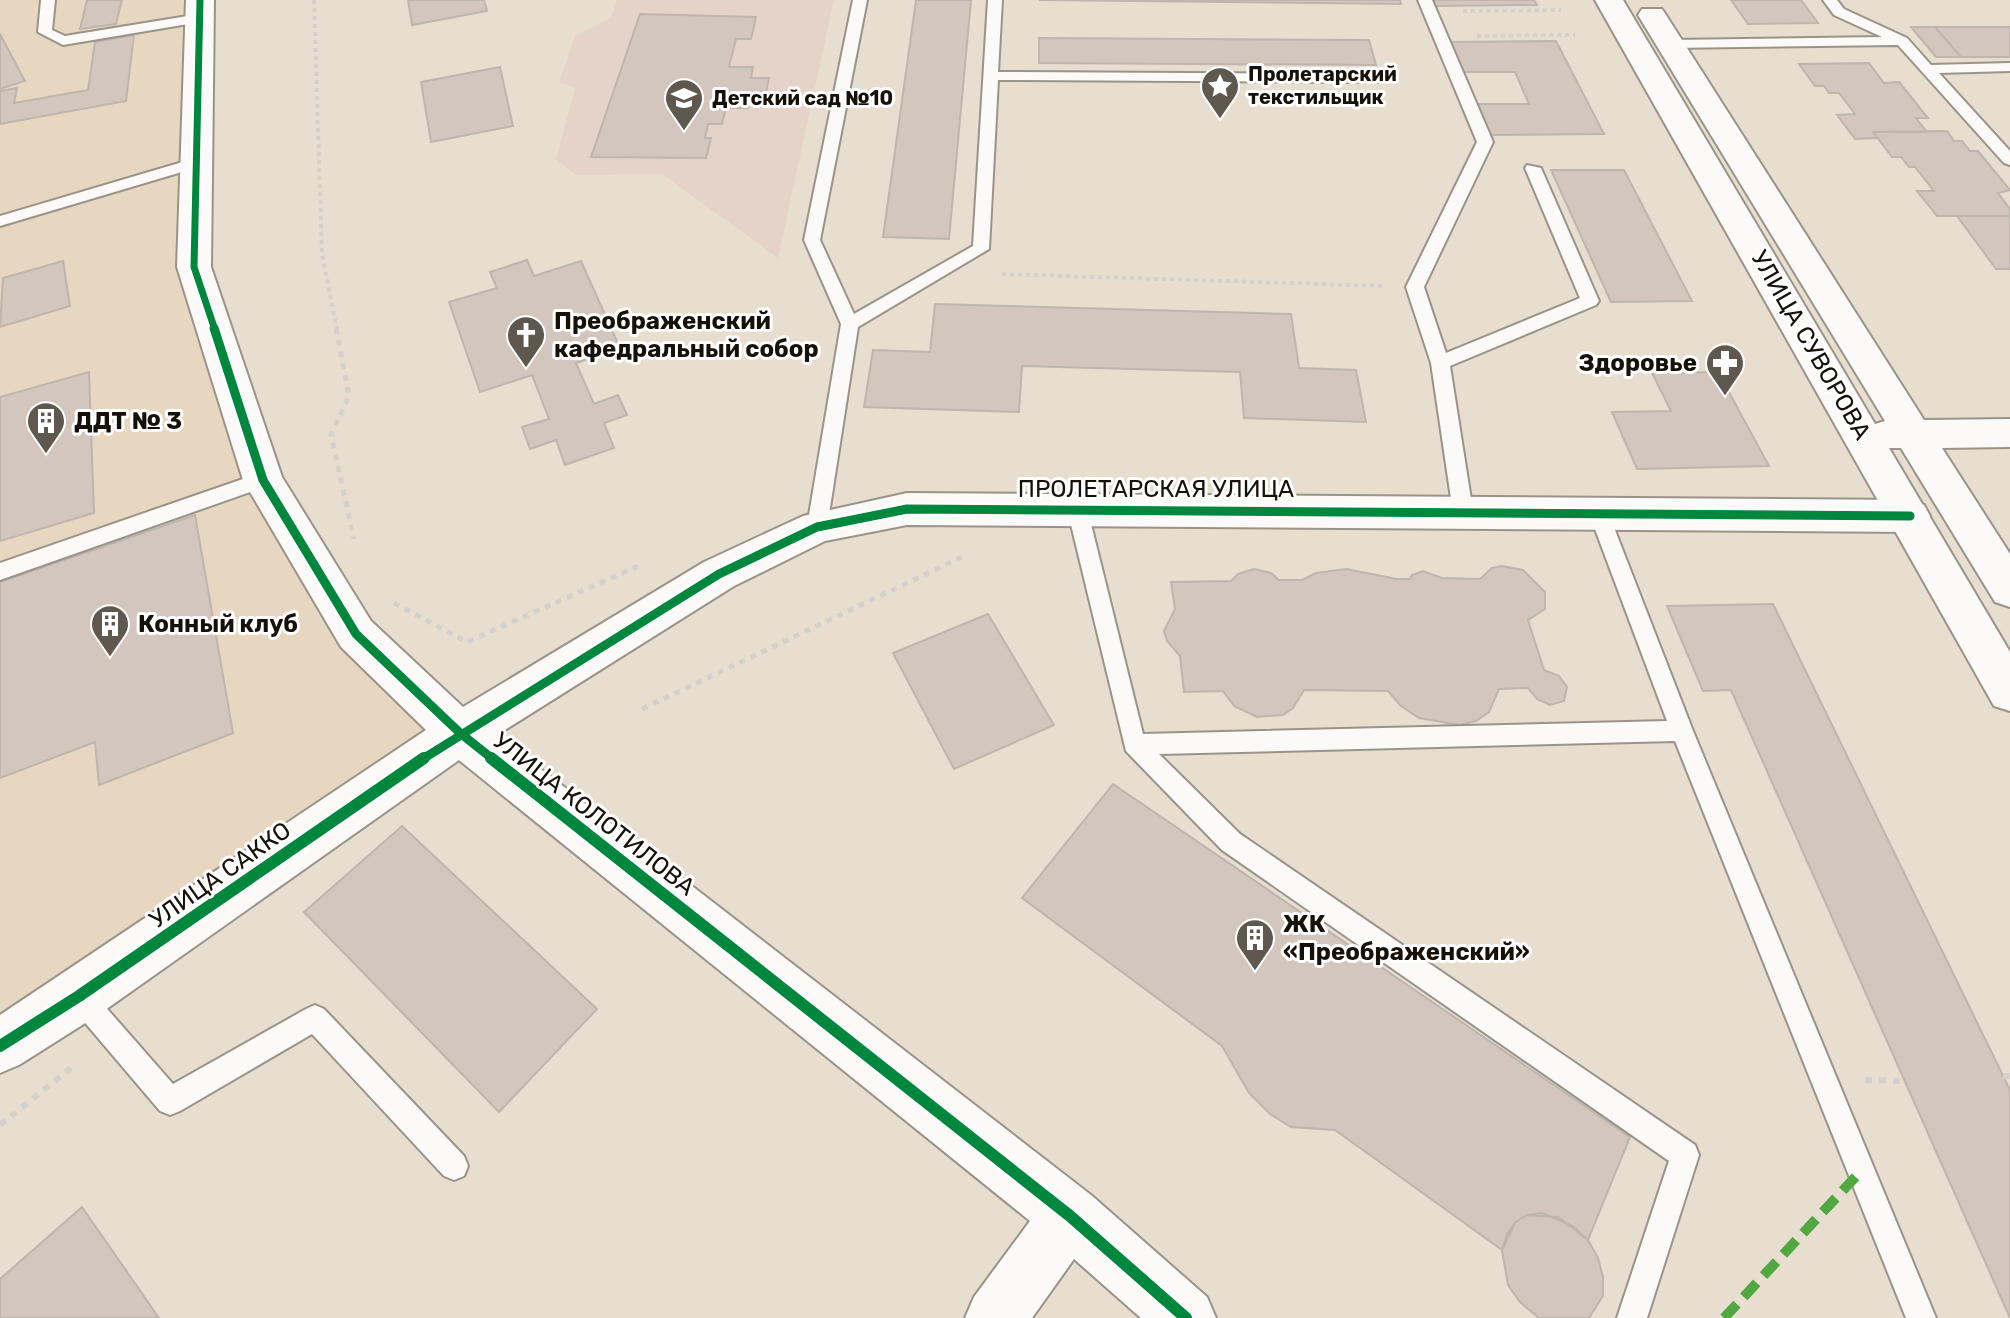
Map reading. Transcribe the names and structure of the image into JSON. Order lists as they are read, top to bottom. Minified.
{"streets":{"street":["УЛИЦА СУВОРОВА","ПРОЛЕТАРСКАЯ УЛИЦА","УЛИЦА КОЛОТИЛОВА","УЛИЦА САККО"]},"crossings":[["УЛИЦА СУВОРОВА","ПРОЛЕТАРСКАЯ УЛИЦА"],["ПРОЛЕТАРСКАЯ УЛИЦА","УЛИЦА КОЛОТИЛОВА"],["ПРОЛЕТАРСКАЯ УЛИЦА","УЛИЦА САККО"],["УЛИЦА КОЛОТИЛОВА","УЛИЦА САККО"]],"places":{"place":["Пролетарский текстильщик"],"school or university":["Детский сад №10"],"church":["Преображенский кафедральный собор"],"pharmacy":["Здоровье"],"building":["ДДТ № 3","Конный клуб","ЖК «Преображенский»"]}}
